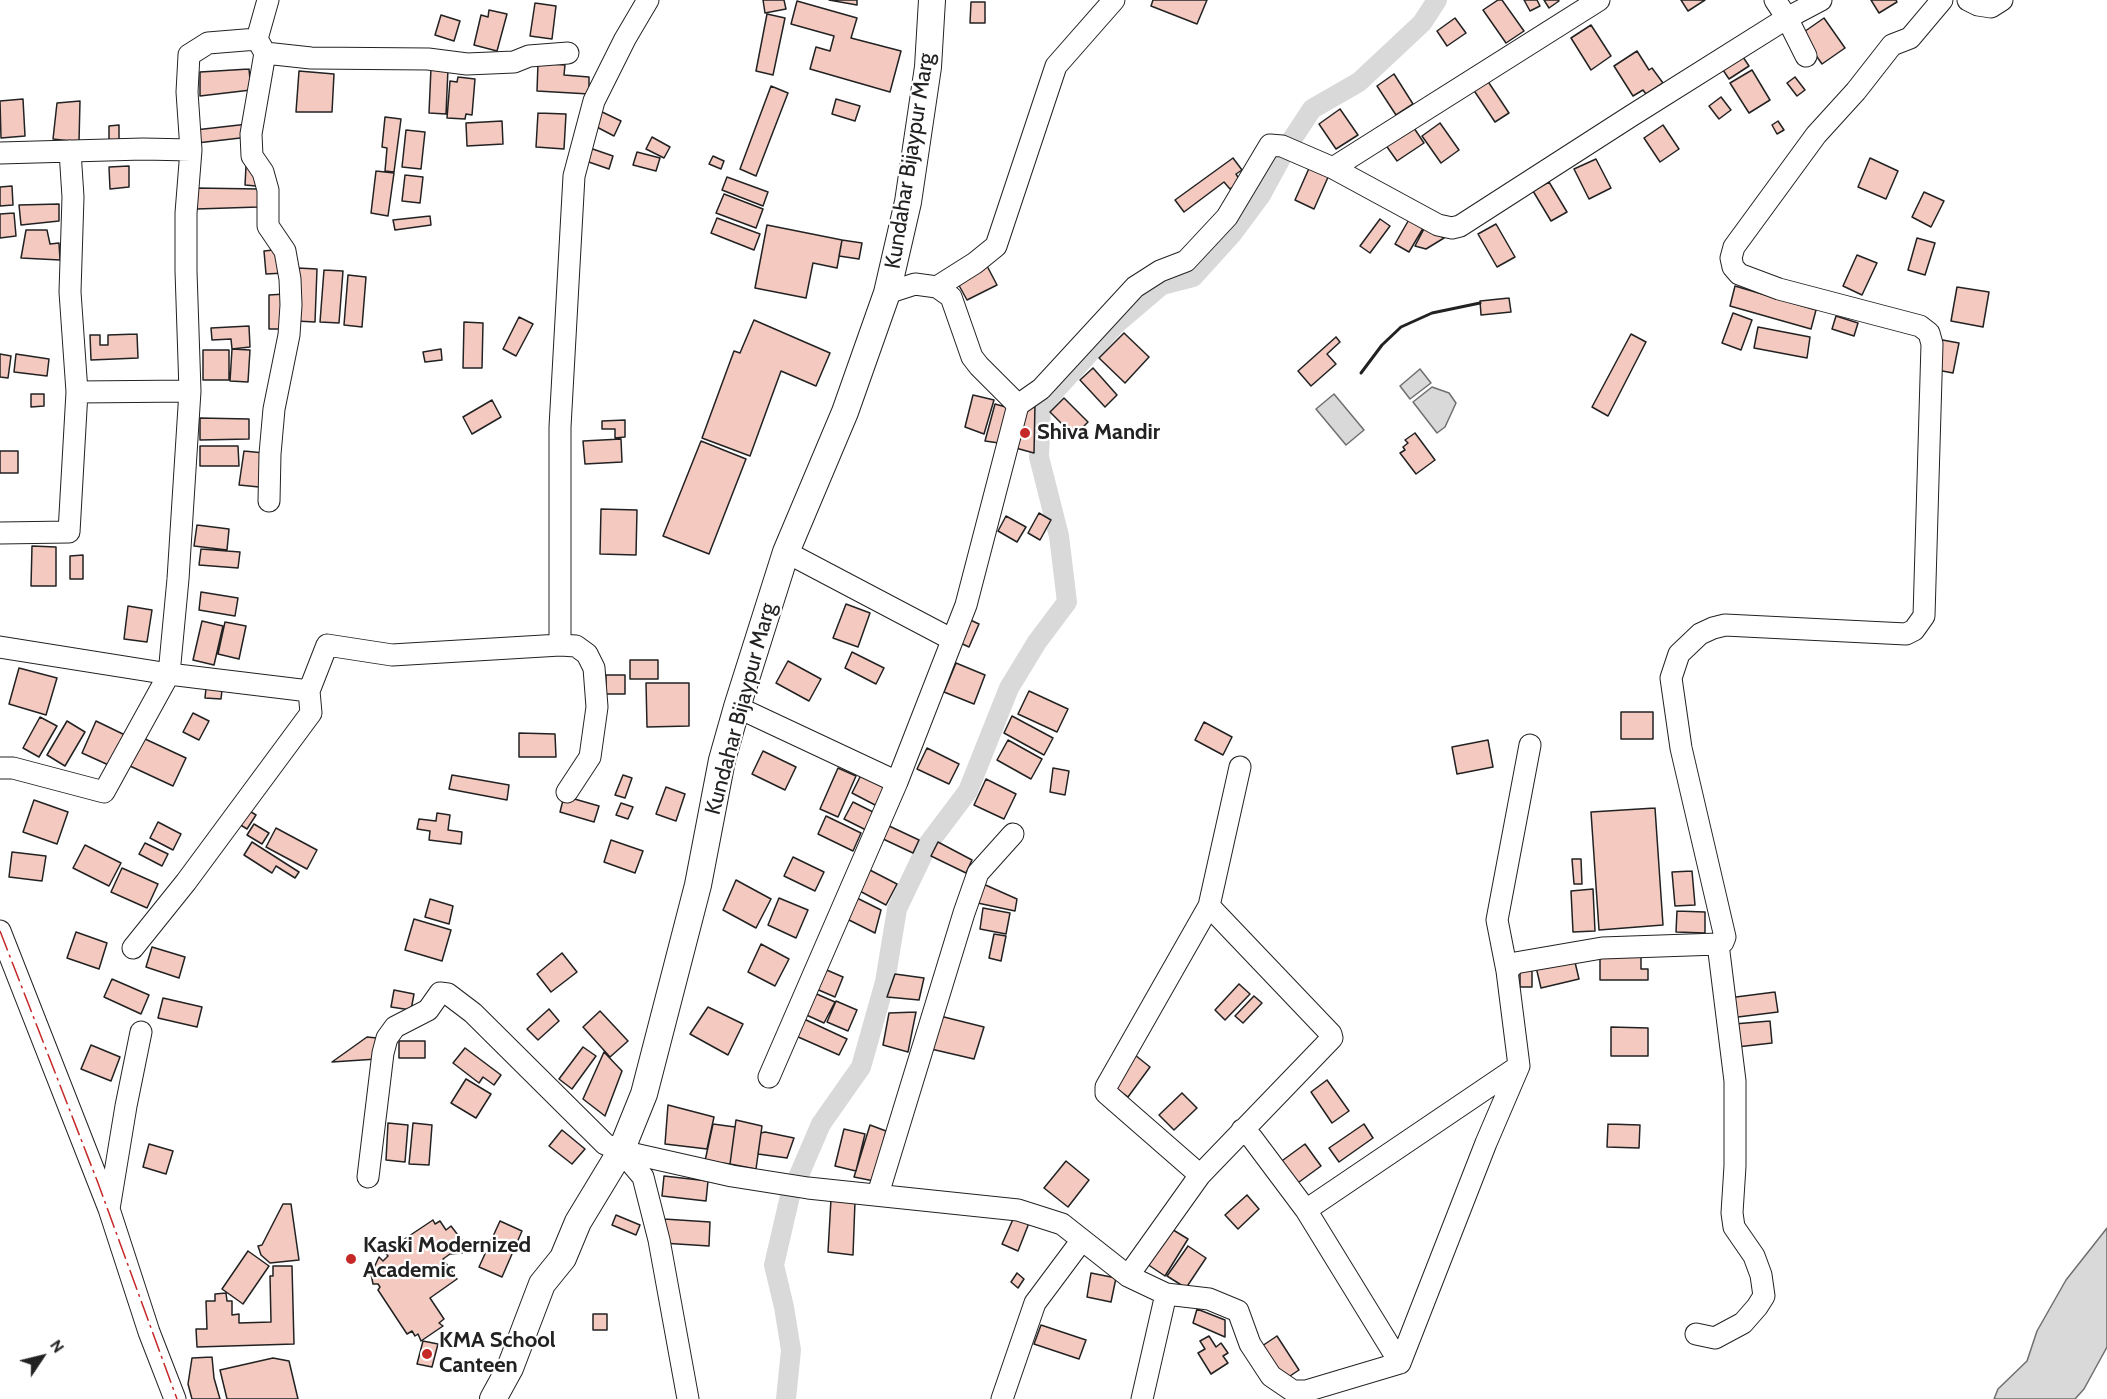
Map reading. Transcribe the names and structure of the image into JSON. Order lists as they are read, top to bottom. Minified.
{"streets":{"main road":["Kundahar Bijaypur Marg"]},"places":["Shiva Mandir","Kaski Modernized Academic","KMA School Canteen"],"north":"top right"}
